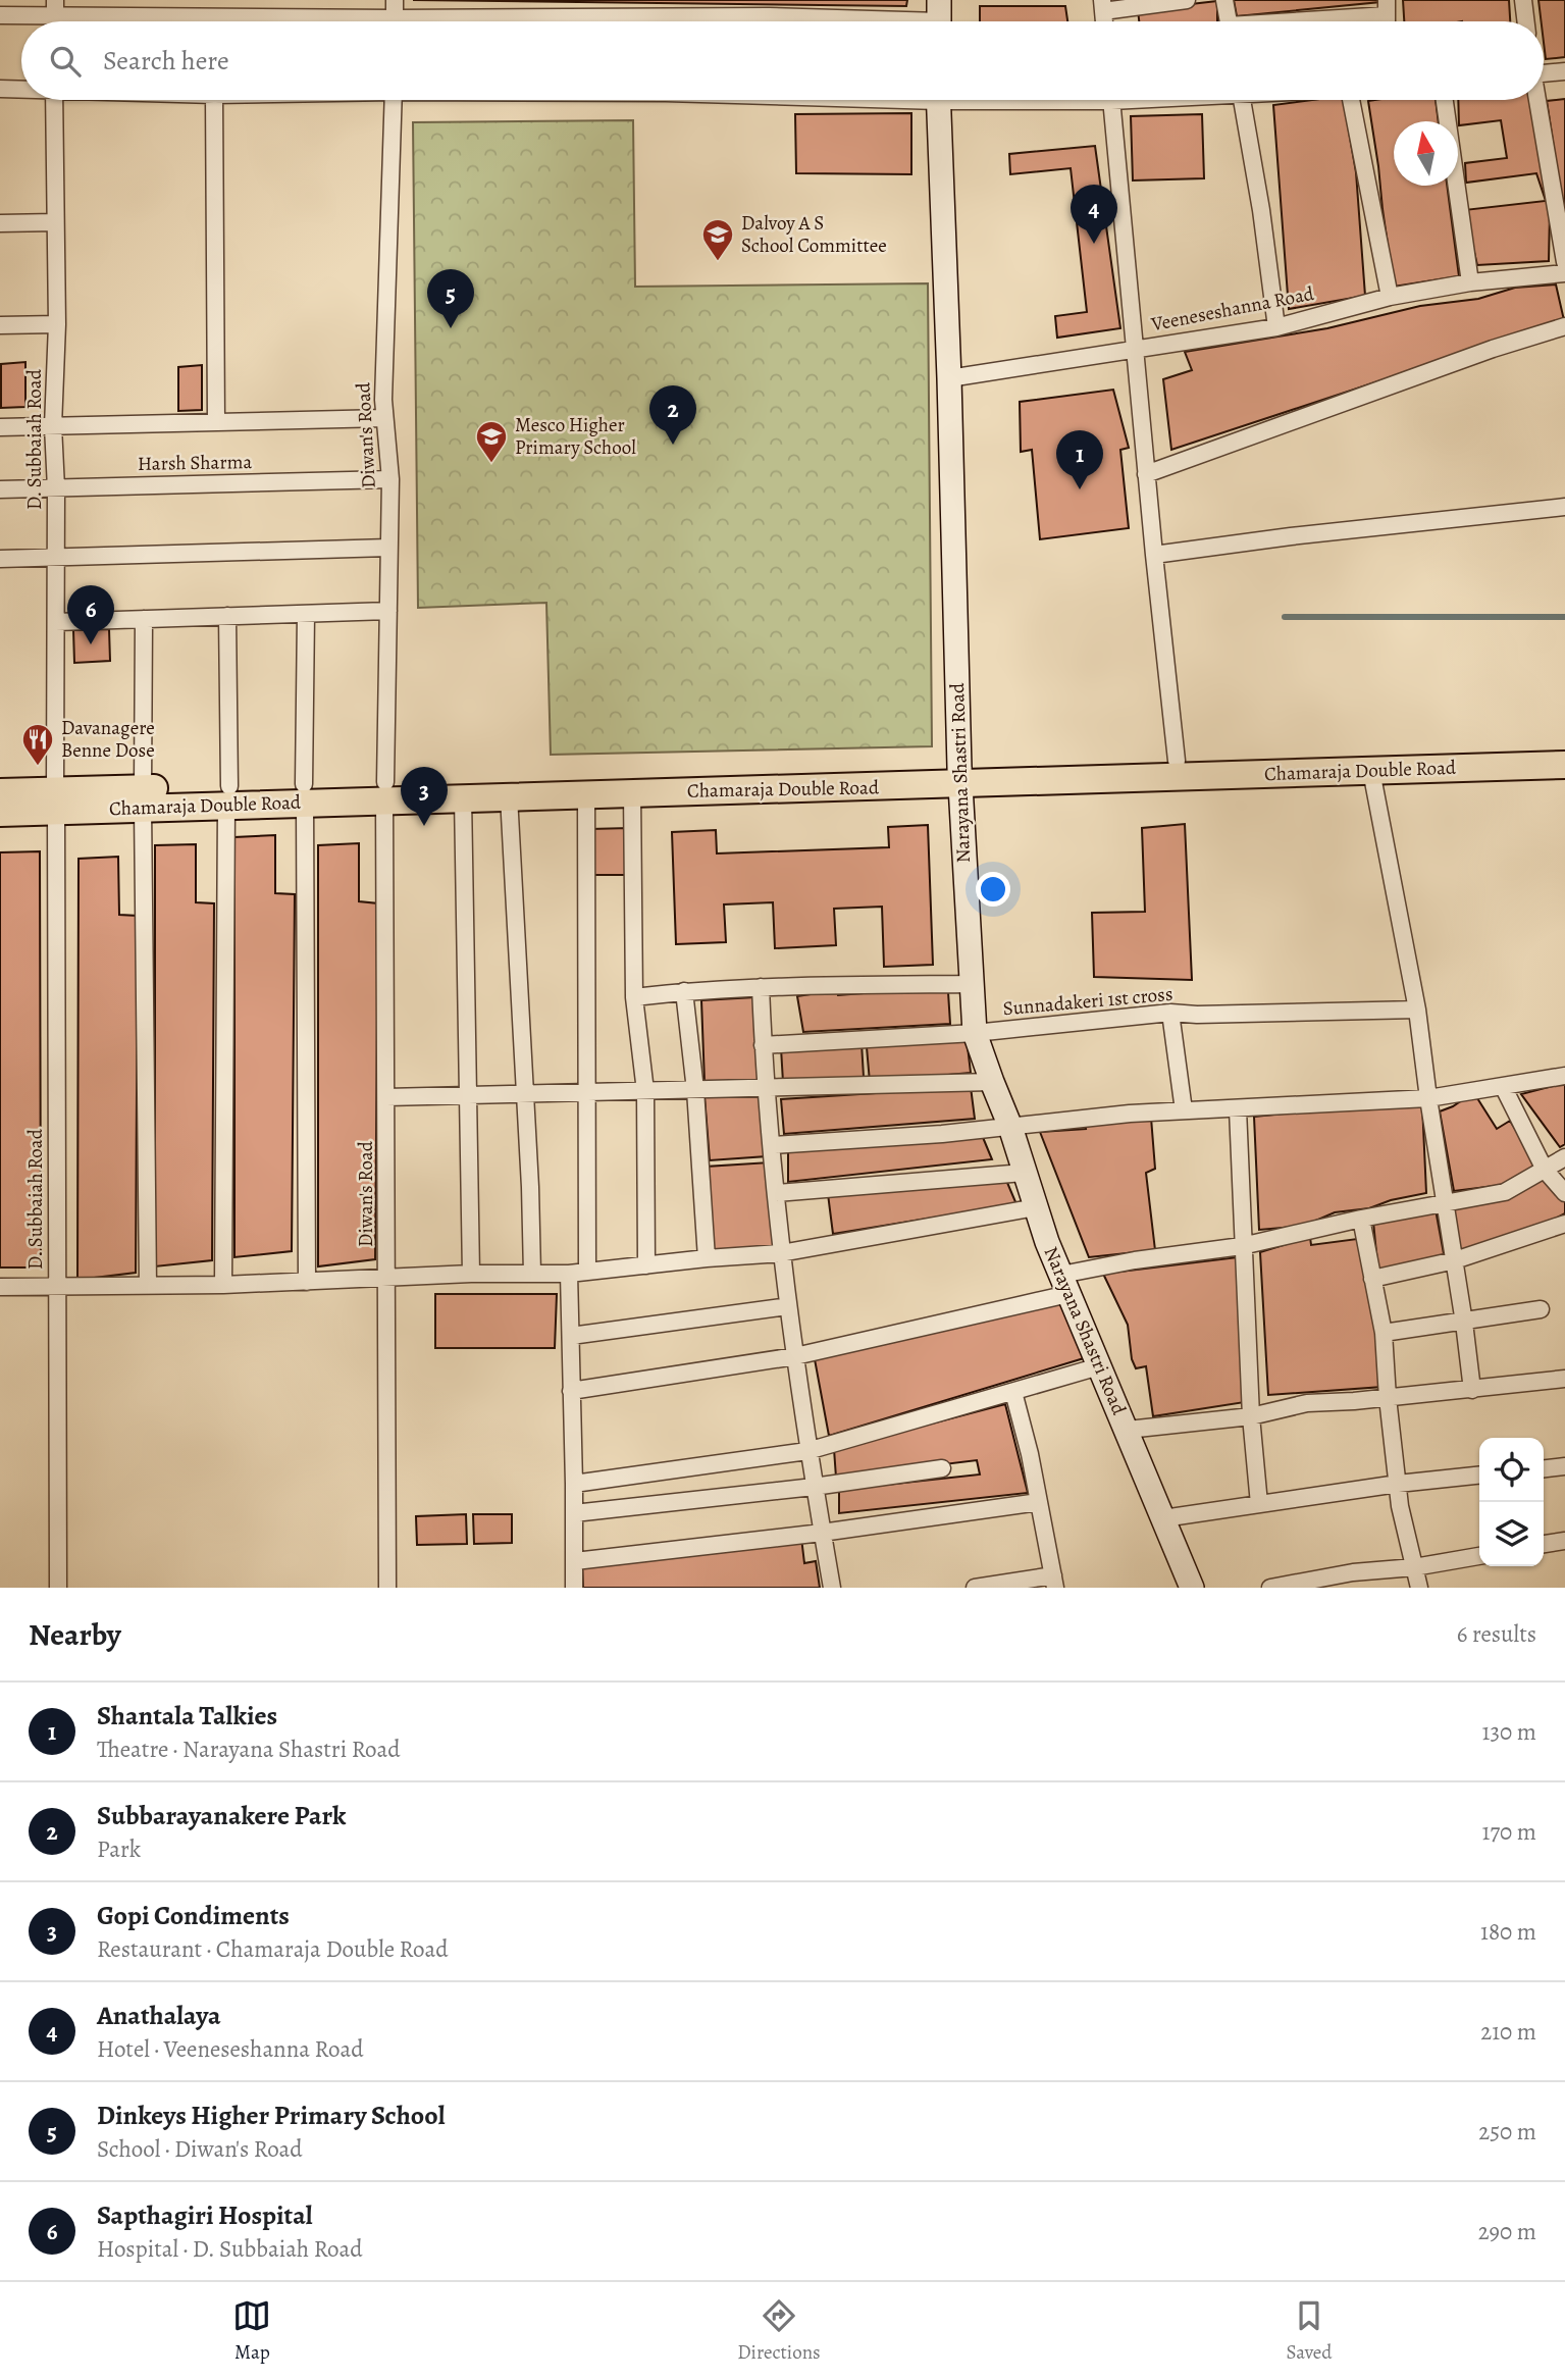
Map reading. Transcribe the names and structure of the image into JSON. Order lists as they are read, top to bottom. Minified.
{"streets":{"main road":["Chamaraja Double Road"],"street":["Veeneseshanna Road","Diwan's Road","D. Subbaiah Road","Harsh Sharma","Narayana Shastri Road","Sunnadakeri 1st cross"]},"crossings":[["Veeneseshanna Road","Narayana Shastri Road"],["Diwan's Road","Harsh Sharma"],["Diwan's Road","Chamaraja Double Road"],["D. Subbaiah Road","Harsh Sharma"],["D. Subbaiah Road","Chamaraja Double Road"],["Chamaraja Double Road","Narayana Shastri Road"],["Narayana Shastri Road","Sunnadakeri 1st cross"]],"places":{"school or university":["Dalvoy A S School Committee","Mesco Higher Primary School"],"restaurant":["Davanagere Benne Dose"]},"north":"top","page":{"search":"Search here","pins":["4","5","2","1","6","3"],"heading":["Nearby","6 results"],"list":[{"mark":"1","name":"Shantala Talkies","note":"Theatre · Narayana Shastri Road","value":"130 m"},{"mark":"2","name":"Subbarayanakere Park","note":"Park","value":"170 m"},{"mark":"3","name":"Gopi Condiments","note":"Restaurant · Chamaraja Double Road","value":"180 m"},{"mark":"4","name":"Anathalaya","note":"Hotel · Veeneseshanna Road","value":"210 m"},{"mark":"5","name":"Dinkeys Higher Primary School","note":"School · Diwan's Road","value":"250 m"},{"mark":"6","name":"Sapthagiri Hospital","note":"Hospital · D. Subbaiah Road","value":"290 m"}],"nav":["Map","Directions","Saved"]}}
